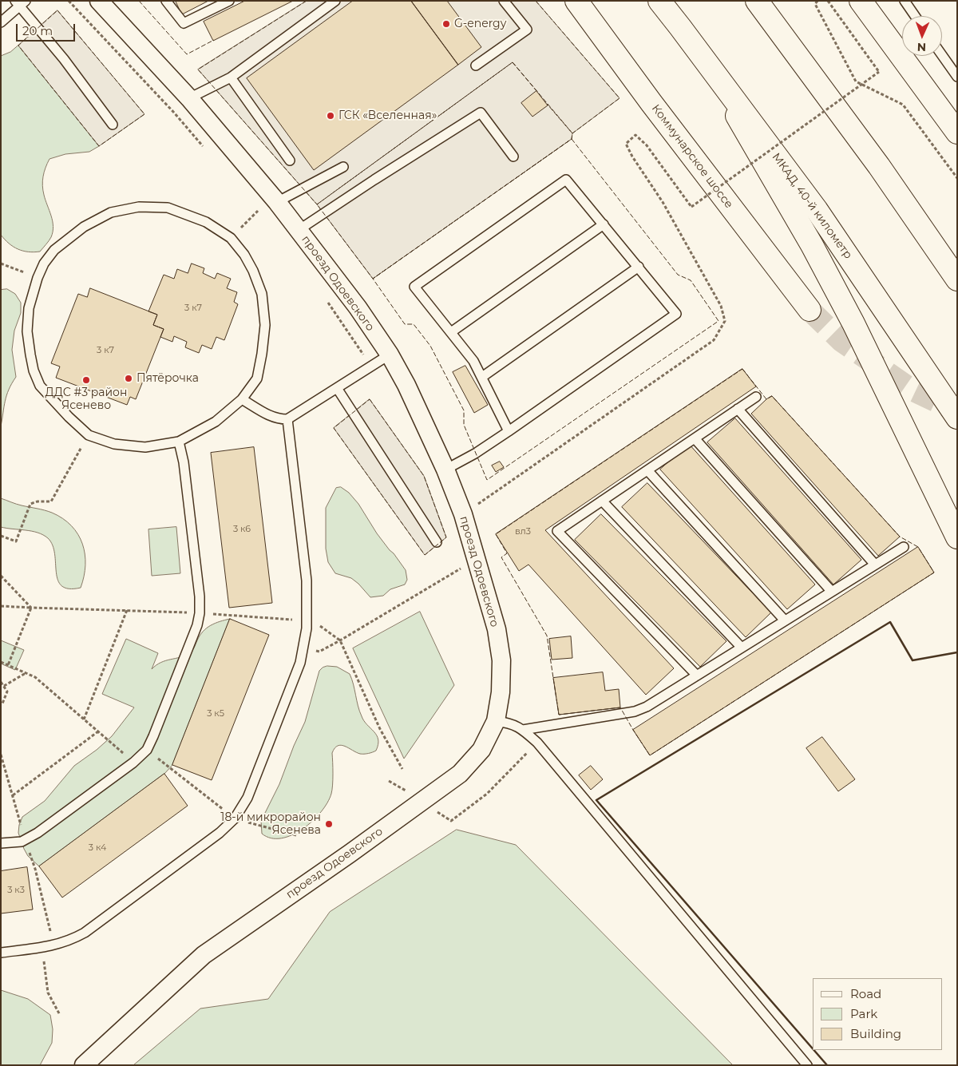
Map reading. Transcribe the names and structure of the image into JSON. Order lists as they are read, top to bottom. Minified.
{"streets":{"main road":["Коммунарское шоссе","МКАД, 40-й километр"],"street":["проезд Одоевского"]},"places":["G-energy","ГСК «Вселенная»","Пятёрочка","ДДС #3 район Ясенево","18-й микрорайон Ясенева"],"house_numbers":["3 к7","3 к7","3 к6","вл3","3 к5","3 к4","3 к3"],"legend":["Road","Park","Building"],"scale_bar":"20 m","north":"bottom"}
